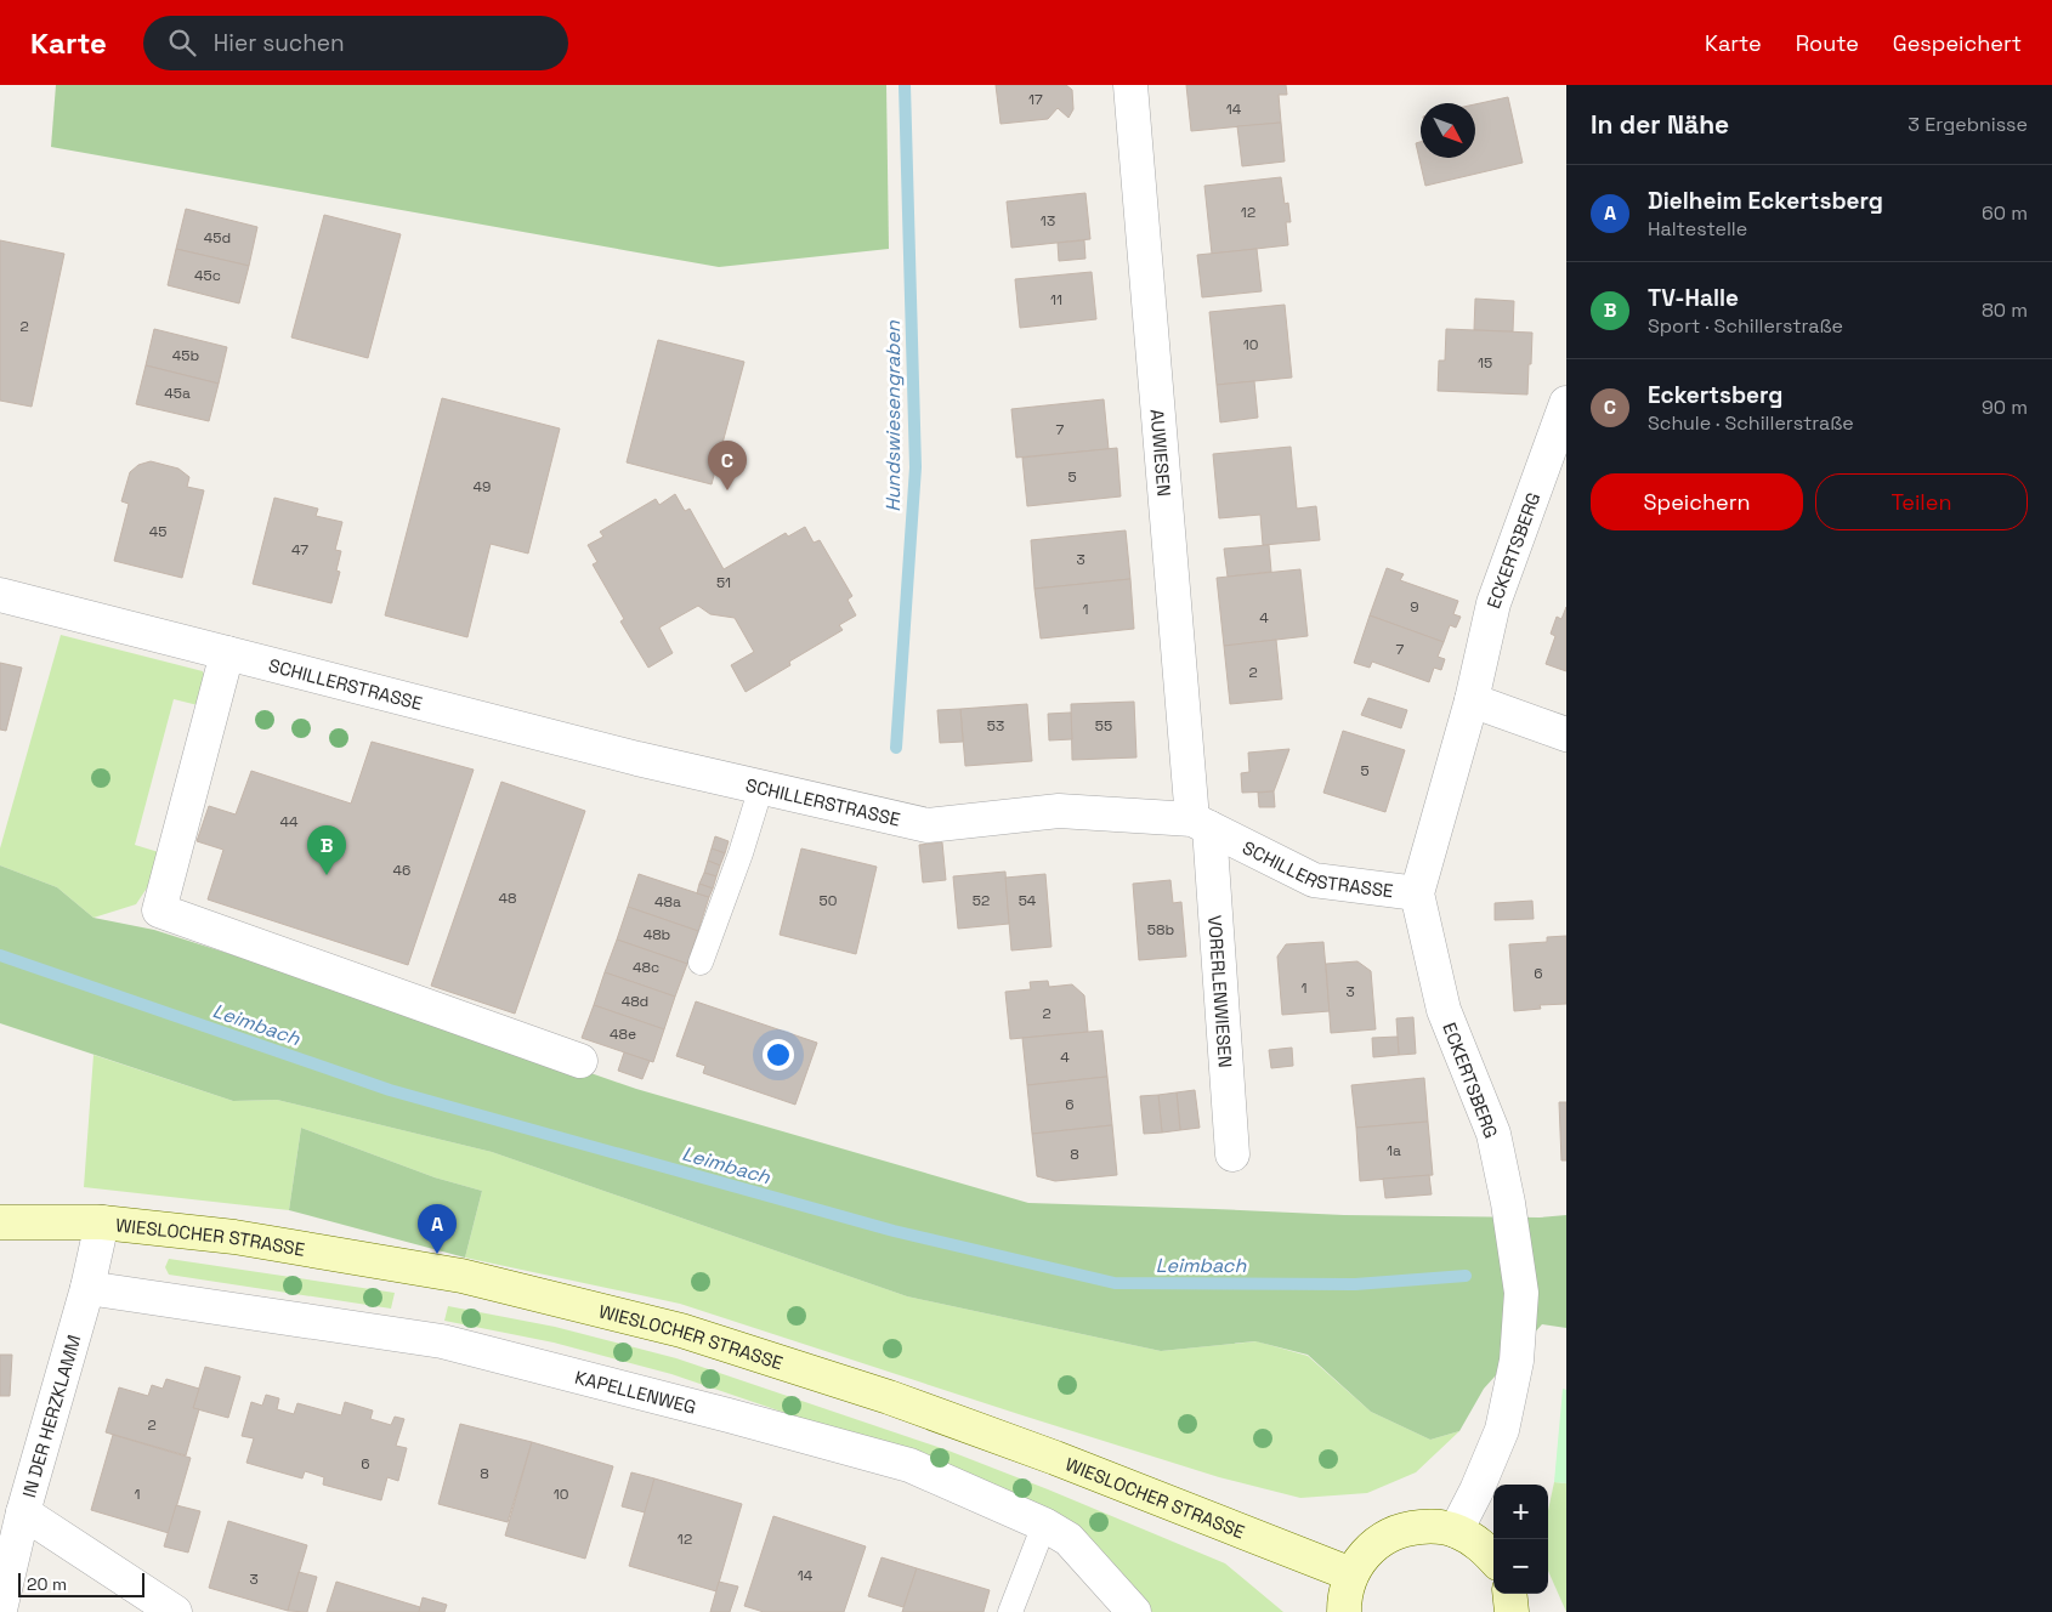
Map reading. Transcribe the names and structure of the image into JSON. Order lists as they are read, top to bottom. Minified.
{"streets":{"main road":["WIESLOCHER STRASSE"],"street":["AUWIESEN","ECKERTSBERG","SCHILLERSTRASSE","VORERLENWIESEN","KAPELLENWEG","IN DER HERZKLAMM"]},"crossings":[["AUWIESEN","SCHILLERSTRASSE"],["AUWIESEN","VORERLENWIESEN"],["ECKERTSBERG","SCHILLERSTRASSE"],["SCHILLERSTRASSE","VORERLENWIESEN"],["WIESLOCHER STRASSE","IN DER HERZKLAMM"],["KAPELLENWEG","IN DER HERZKLAMM"]],"water":["Hundswiesengraben","Leimbach"],"house_numbers":["17","14","12","13","45d","45c","11","2","10","45b","15","45a","7","5","49","45","47","3","51","9","1","4","7","2","53","55","5","44","46","48","50","52","54","48a","58b","48b","48c","6","1","3","48d","2","48e","4","6","1a","8","2","6","8","1","10","12","14","3"],"scale_bar":"20 m","north":"bottom right","page":{"header":"Karte","search":"Hier suchen","nav":["Karte","Route","Gespeichert"],"heading":["In der Nähe","3 Ergebnisse"],"list":[{"mark":"A","name":"Dielheim Eckertsberg","note":"Haltestelle","value":"60 m"},{"mark":"B","name":"TV-Halle","note":"Sport · Schillerstraße","value":"80 m"},{"mark":"C","name":"Eckertsberg","note":"Schule · Schillerstraße","value":"90 m"}],"pins":["C","B","A"],"buttons":["Speichern","Teilen"],"map_buttons":["+","−"],"scale":"20 m"}}
